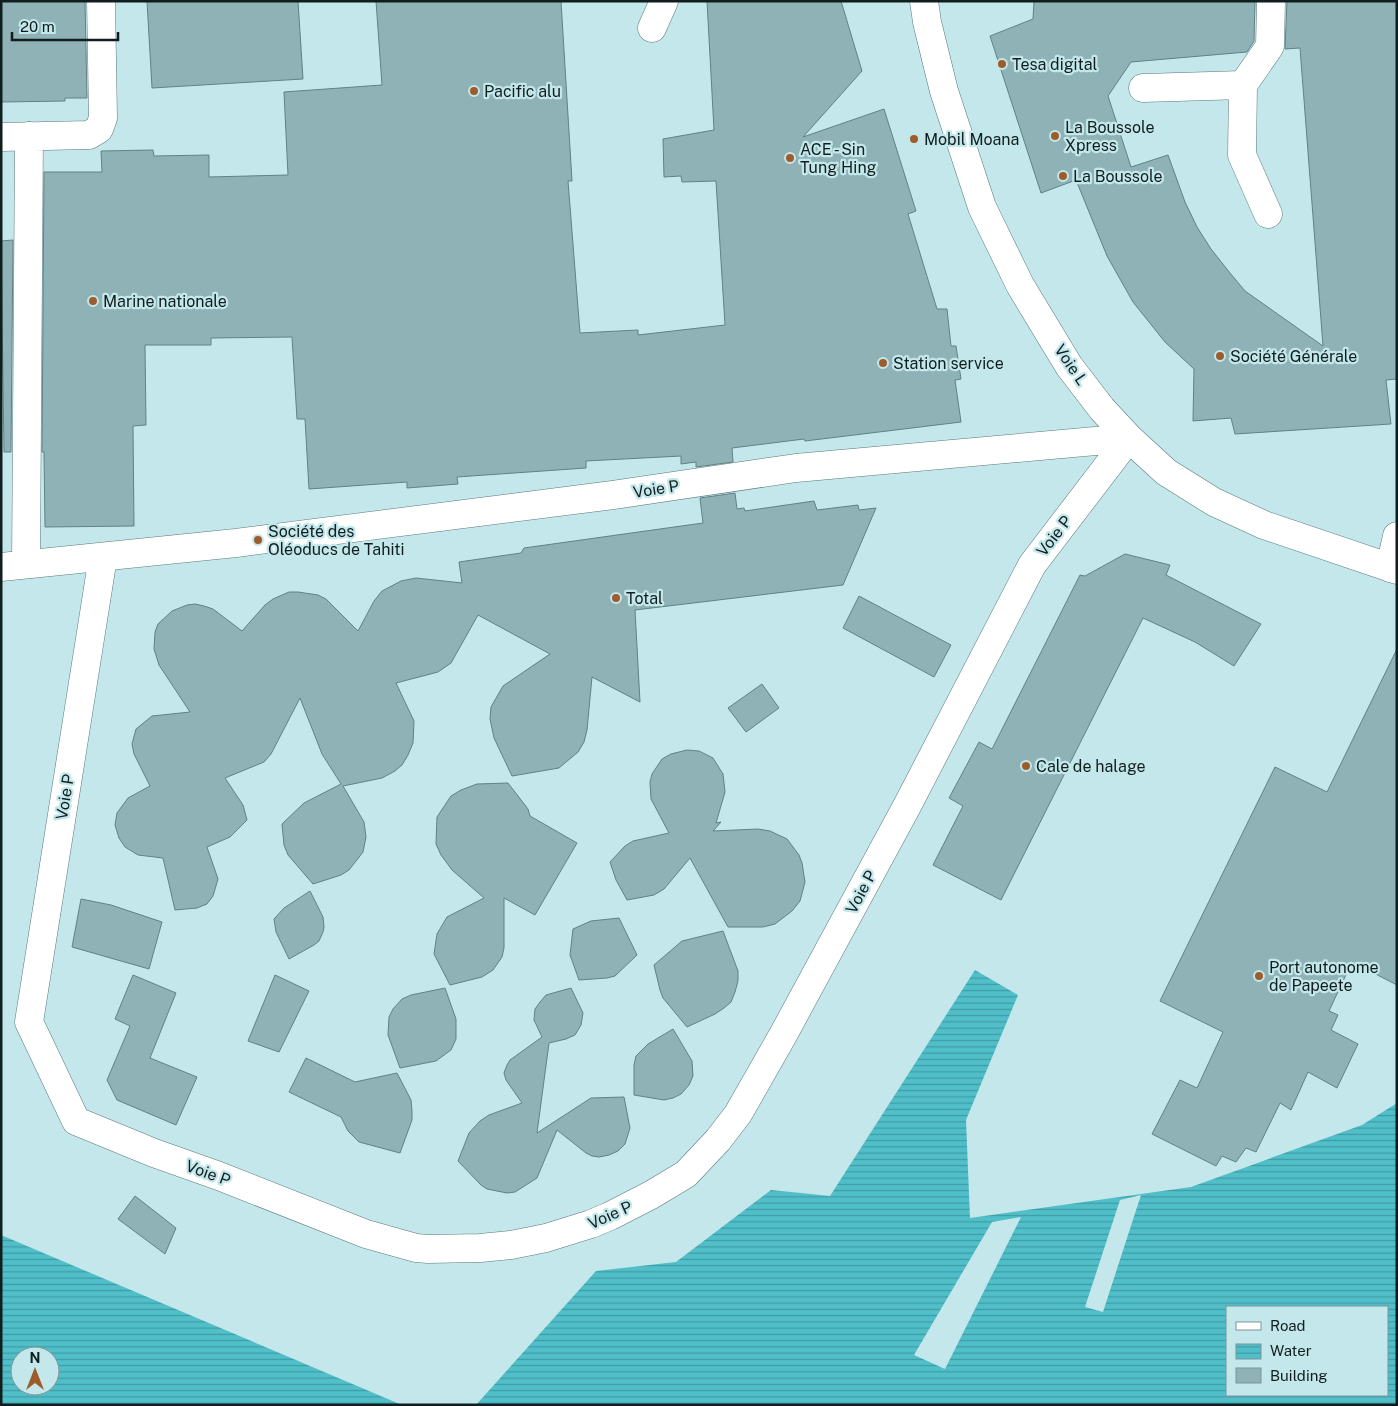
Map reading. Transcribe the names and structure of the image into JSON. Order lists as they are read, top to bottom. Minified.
{"streets":{"street":["Voie L","Voie P"]},"crossings":[["Voie L","Voie P"]],"places":["Tesa digital","Pacific alu","La Boussole Xpress","Mobil Moana","ACE - Sin Tung Hing","La Boussole","Marine nationale","Société Générale","Station service","Société des Oléoducs de Tahiti","Total","Cale de halage","Port autonome de Papeete"],"legend":["Road","Water","Building"],"scale_bar":"20 m","north":"top"}
